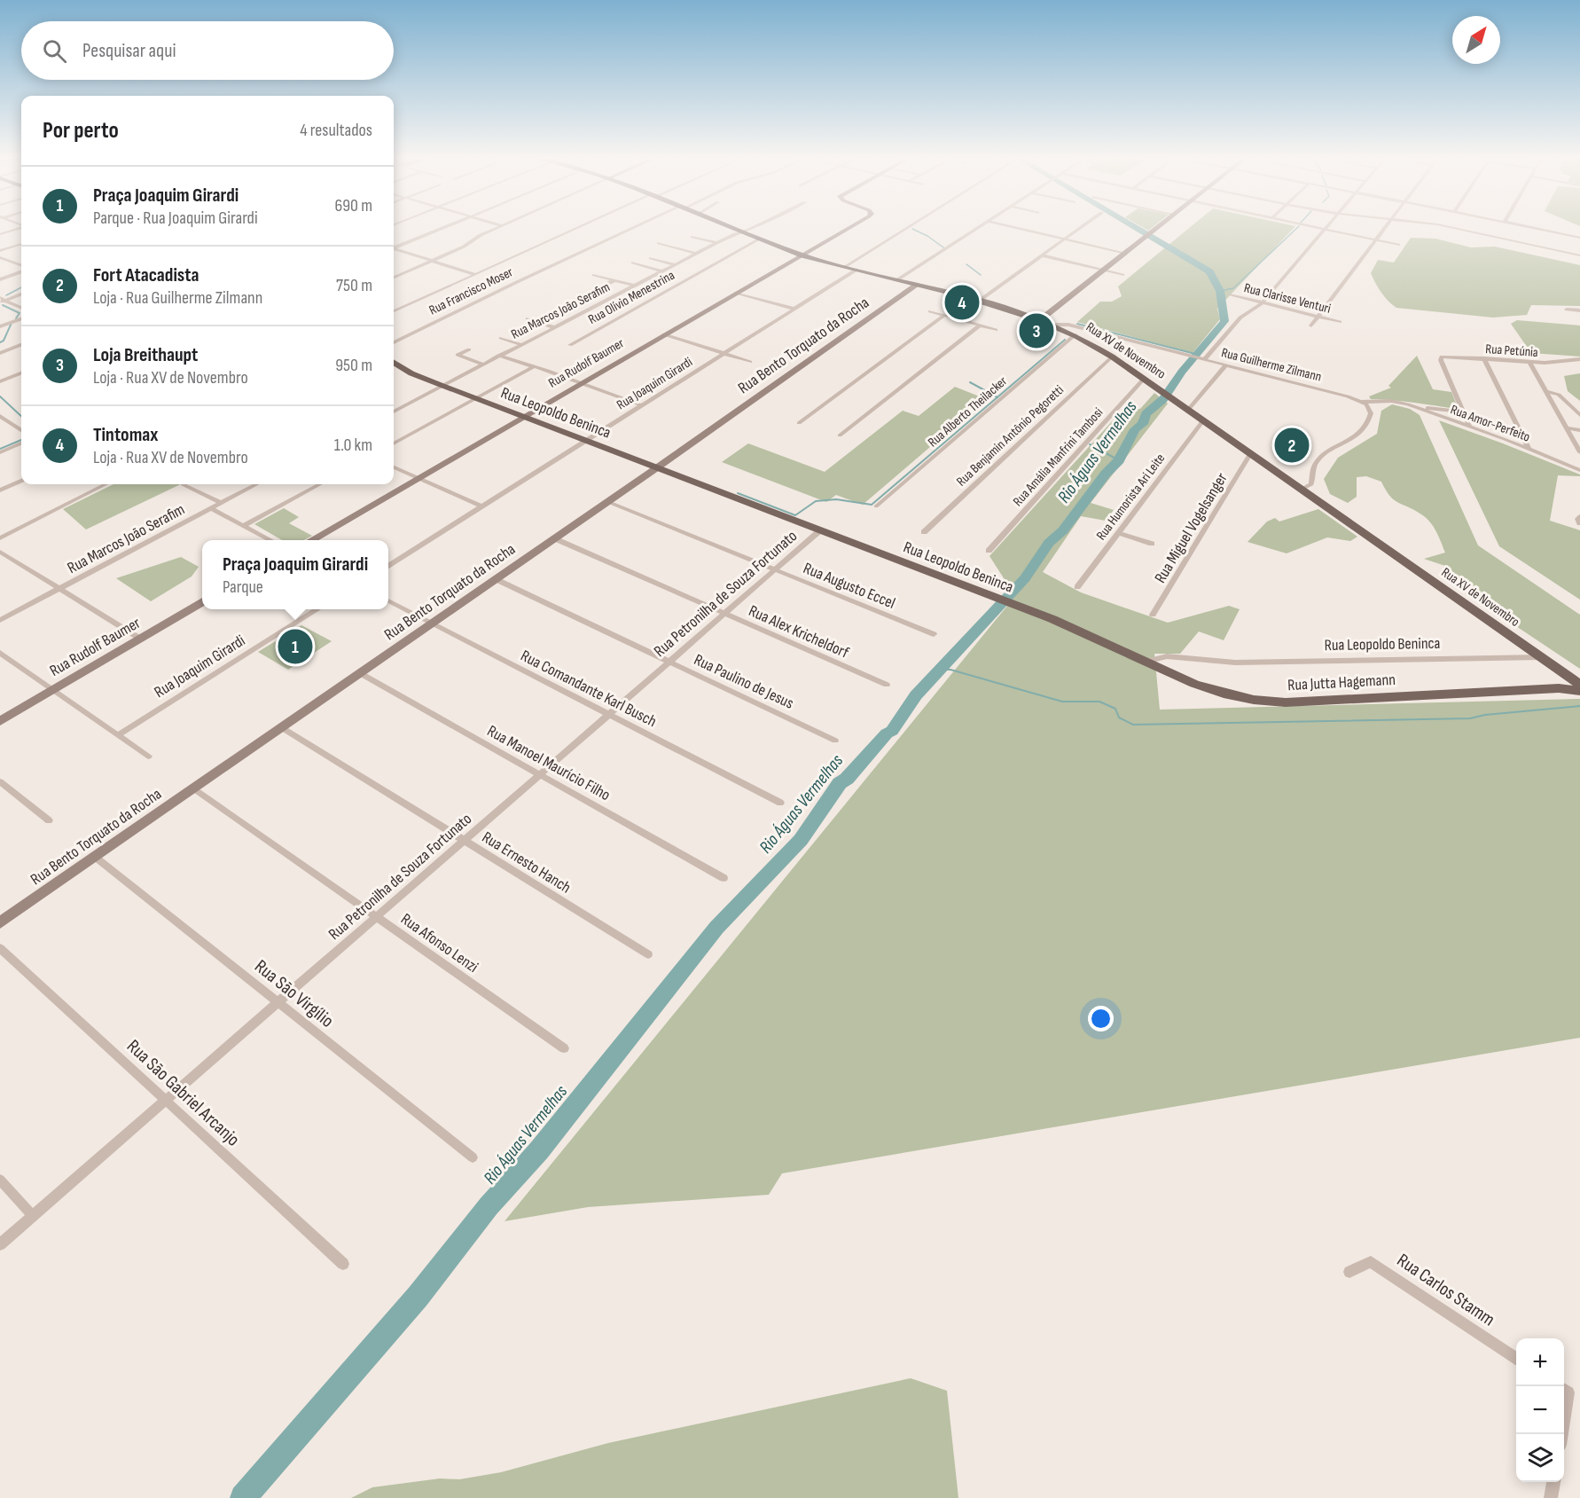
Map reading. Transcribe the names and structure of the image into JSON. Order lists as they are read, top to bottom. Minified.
{"streets":{"main road":["Rua XV de Novembro","Rua Leopoldo Beninca","Rua Jutta Hagemann"],"street":["Rua Francisco Moser","Rua Olívio Menestrina","Rua Clarisse Venturi","Rua Marcos João Serafim","Rua Bento Torquato da Rocha","Rua Petúnia","Rua Rudolf Baumer","Rua Guilherme Zilmann","Rua Joaquim Girardi","Rua Alberto Theilacker","Rua Amor-Perfeito","Rua Benjamin Antônio Pegoretti","Rua Amália Manfrini Tambosi","Rua Humorista Ari Leite","Rua Miguel Vogelsanger","Rua Augusto Eccel","Rua Petronilha de Souza Fortunato","Rua Alex Kricheldorf","Rua Paulino de Jesus","Rua Comandante Karl Busch","Rua Manoel Maurício Filho","Rua Ernesto Hanch","Rua Afonso Lenzi","Rua São Virgílio","Rua São Gabriel Arcanjo","Rua Carlos Stamm"]},"crossings":[["Rua Olívio Menestrina","Rua XV de Novembro"],["Rua Marcos João Serafim","Rua XV de Novembro"],["Rua Marcos João Serafim","Rua Leopoldo Beninca"],["Rua Bento Torquato da Rocha","Rua XV de Novembro"],["Rua Bento Torquato da Rocha","Rua Leopoldo Beninca"],["Rua Bento Torquato da Rocha","Rua Augusto Eccel"],["Rua Bento Torquato da Rocha","Rua Alex Kricheldorf"],["Rua Bento Torquato da Rocha","Rua Paulino de Jesus"],["Rua Bento Torquato da Rocha","Rua Comandante Karl Busch"],["Rua Bento Torquato da Rocha","Rua Manoel Maurício Filho"],["Rua Bento Torquato da Rocha","Rua Ernesto Hanch"],["Rua Bento Torquato da Rocha","Rua Afonso Lenzi"],["Rua Bento Torquato da Rocha","Rua São Virgílio"],["Rua XV de Novembro","Rua Rudolf Baumer"],["Rua XV de Novembro","Rua Guilherme Zilmann"],["Rua XV de Novembro","Rua Joaquim Girardi"],["Rua XV de Novembro","Rua Alberto Theilacker"],["Rua XV de Novembro","Rua Leopoldo Beninca"],["Rua XV de Novembro","Rua Benjamin Antônio Pegoretti"],["Rua XV de Novembro","Rua Amália Manfrini Tambosi"],["Rua XV de Novembro","Rua Humorista Ari Leite"],["Rua XV de Novembro","Rua Miguel Vogelsanger"],["Rua Rudolf Baumer","Rua Leopoldo Beninca"],["Rua Guilherme Zilmann","Rua Amor-Perfeito"],["Rua Joaquim Girardi","Rua Leopoldo Beninca"],["Rua Leopoldo Beninca","Rua Petronilha de Souza Fortunato"],["Rua Leopoldo Beninca","Rua Jutta Hagemann"],["Rua Augusto Eccel","Rua Petronilha de Souza Fortunato"],["Rua Petronilha de Souza Fortunato","Rua Alex Kricheldorf"],["Rua Petronilha de Souza Fortunato","Rua Paulino de Jesus"],["Rua Petronilha de Souza Fortunato","Rua Comandante Karl Busch"],["Rua Petronilha de Souza Fortunato","Rua Manoel Maurício Filho"],["Rua Petronilha de Souza Fortunato","Rua Ernesto Hanch"],["Rua Petronilha de Souza Fortunato","Rua Afonso Lenzi"],["Rua Petronilha de Souza Fortunato","Rua São Virgílio"],["Rua Petronilha de Souza Fortunato","Rua São Gabriel Arcanjo"]],"water":["Rio Águas Vermelhas"],"north":"top right","page":{"search":"Pesquisar aqui","heading":["Por perto","4 resultados"],"list":[{"mark":"1","name":"Praça Joaquim Girardi","note":"Parque · Rua Joaquim Girardi","value":"690 m"},{"mark":"2","name":"Fort Atacadista","note":"Loja · Rua Guilherme Zilmann","value":"750 m"},{"mark":"3","name":"Loja Breithaupt","note":"Loja · Rua XV de Novembro","value":"950 m"},{"mark":"4","name":"Tintomax","note":"Loja · Rua XV de Novembro","value":"1.0 km"}],"pins":["4","3","2","1"],"popup":["Praça Joaquim Girardi","Parque"],"map_buttons":["+","−"]}}
